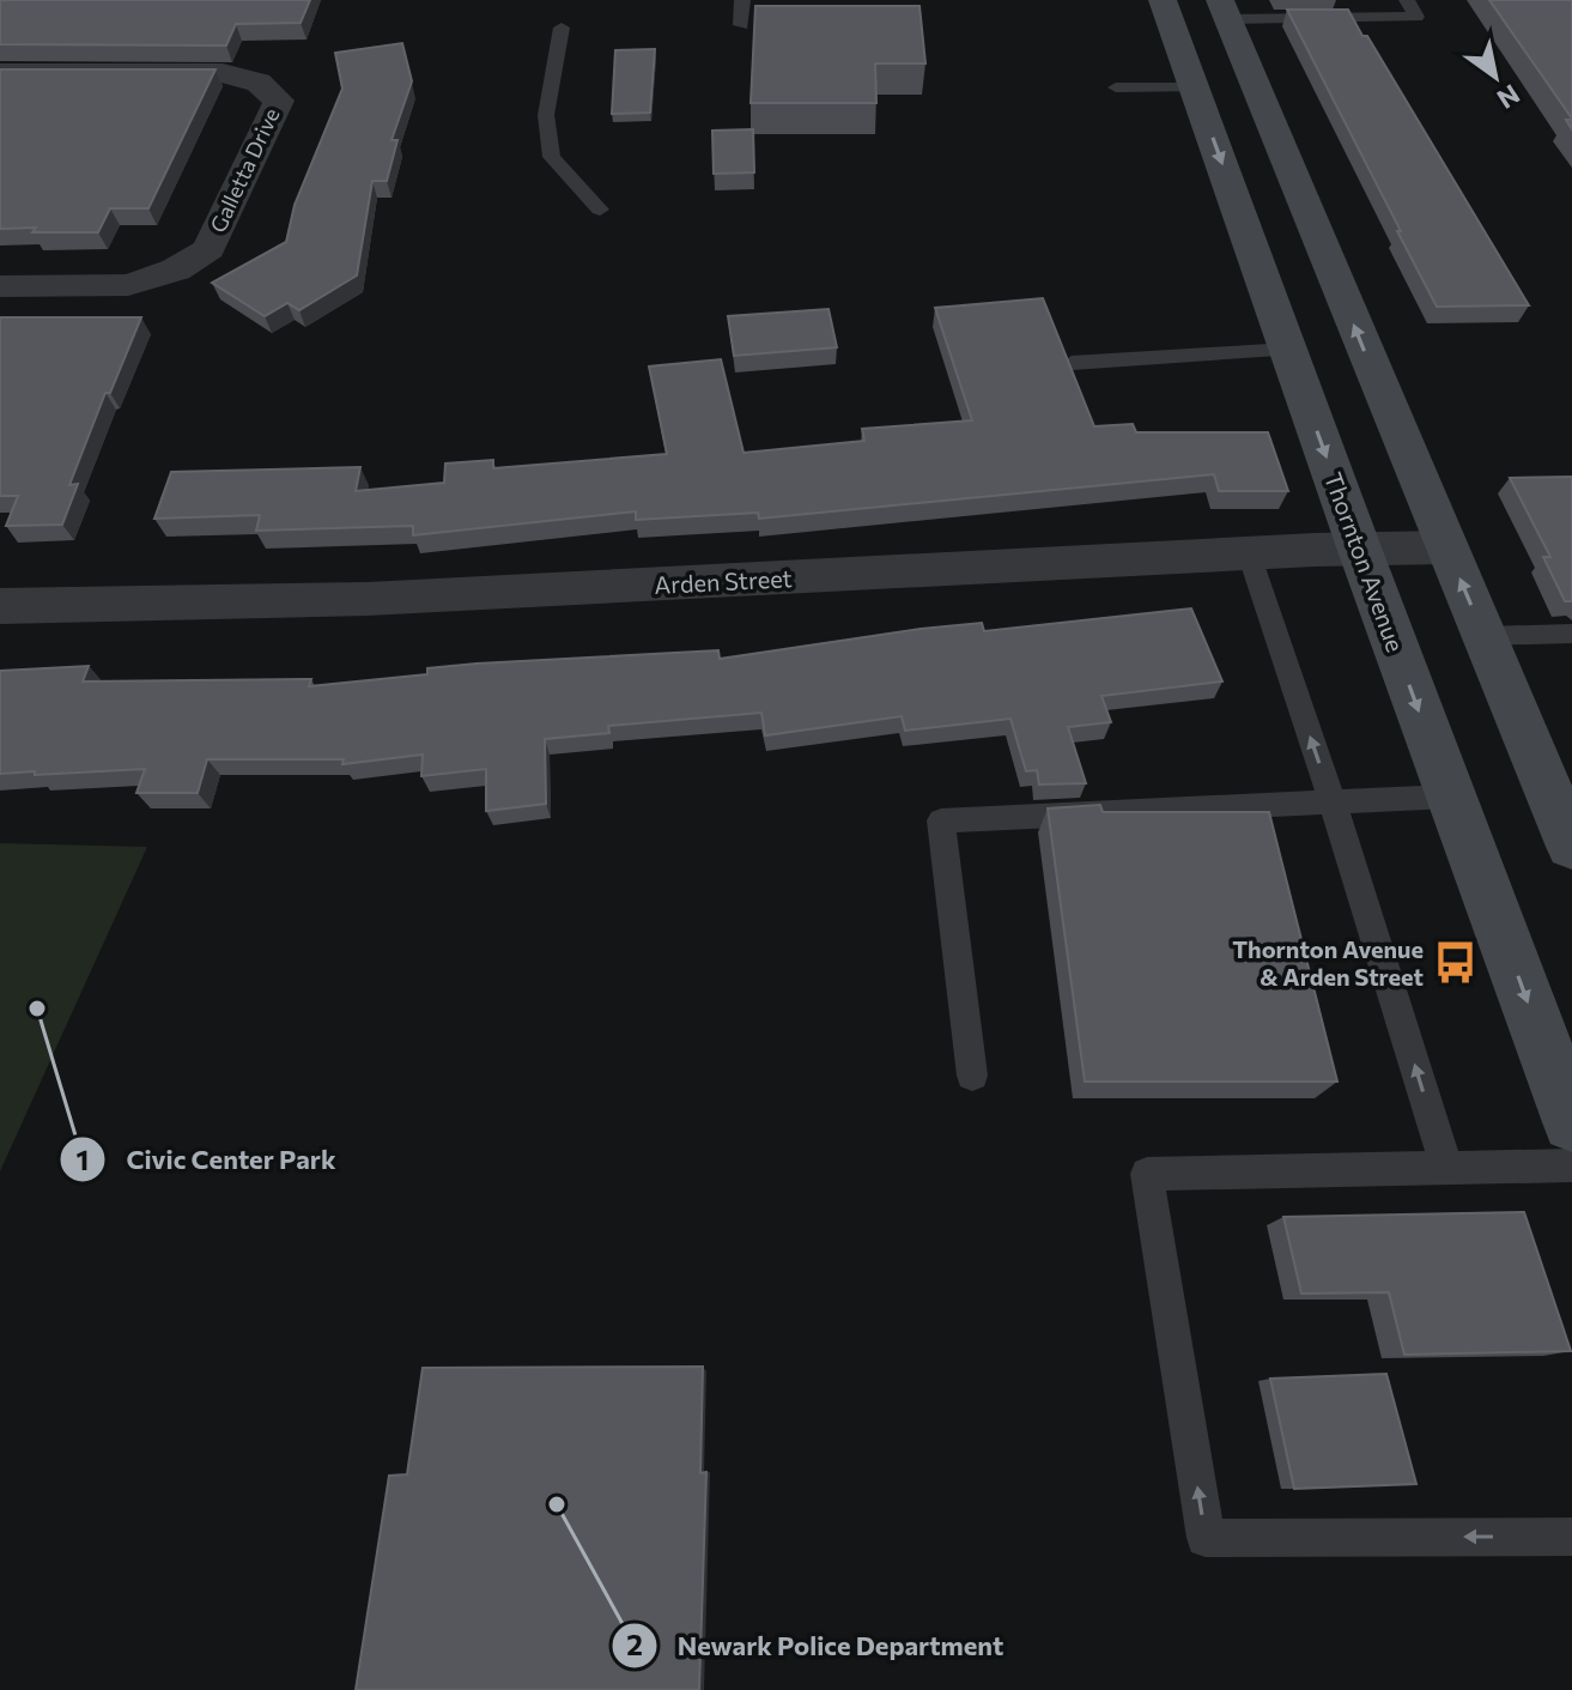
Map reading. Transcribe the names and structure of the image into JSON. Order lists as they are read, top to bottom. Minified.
{"streets":{"main road":["Thornton Avenue"],"street":["Galletta Drive","Arden Street"]},"crossings":[["Thornton Avenue","Arden Street"]],"places":{"bus stop":["Thornton Avenue & Arden Street"],"other":["Civic Center Park","Newark Police Department"]},"north":"bottom right"}
